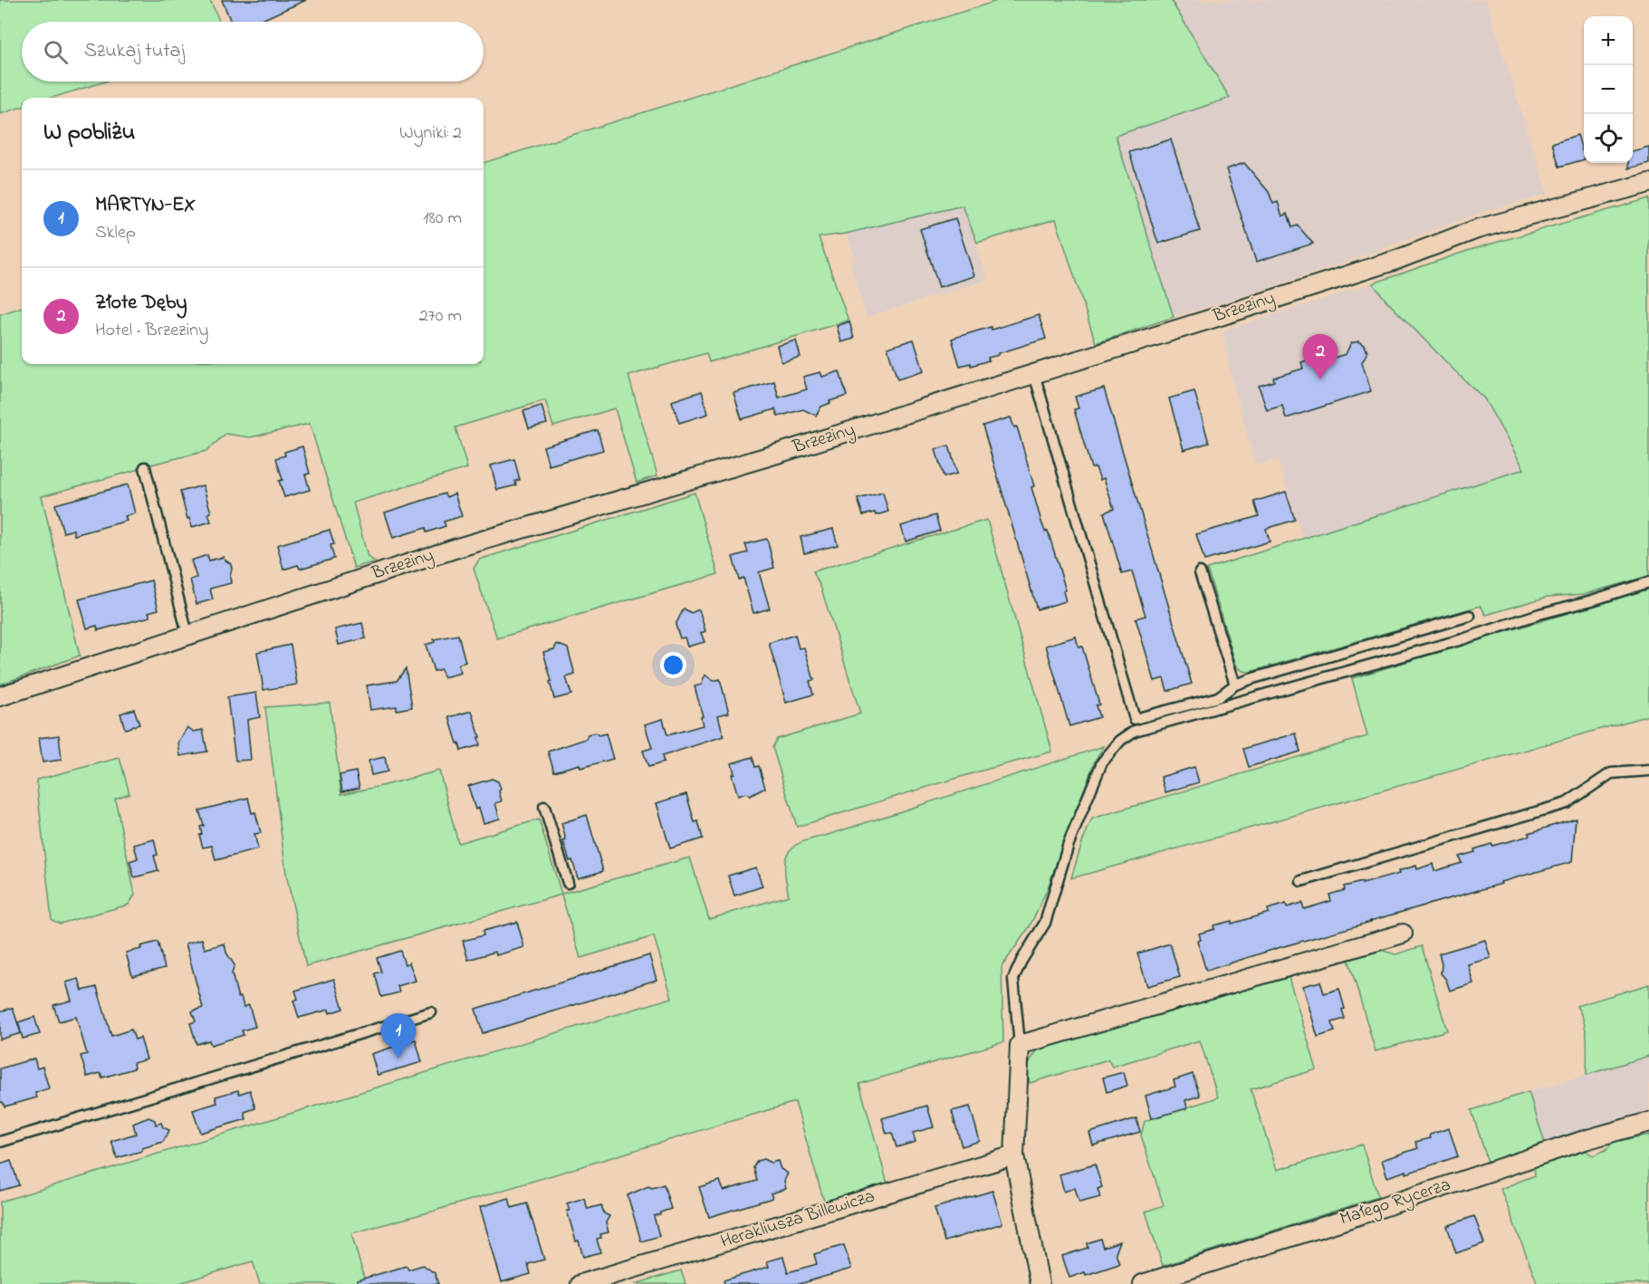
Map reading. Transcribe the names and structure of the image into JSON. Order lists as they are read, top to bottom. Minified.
{"streets":{"street":["Brzeziny","Małego Rycerza","Herakliusza Billewicza"]},"page":{"map_buttons":["+","−"],"search":"Szukaj tutaj","heading":["W pobliżu","Wyniki: 2"],"list":[{"mark":"1","name":"MARTYN-EX","note":"Sklep","value":"180 m"},{"mark":"2","name":"Złote Dęby","note":"Hotel · Brzeziny","value":"270 m"}],"pins":["2","1"]}}
